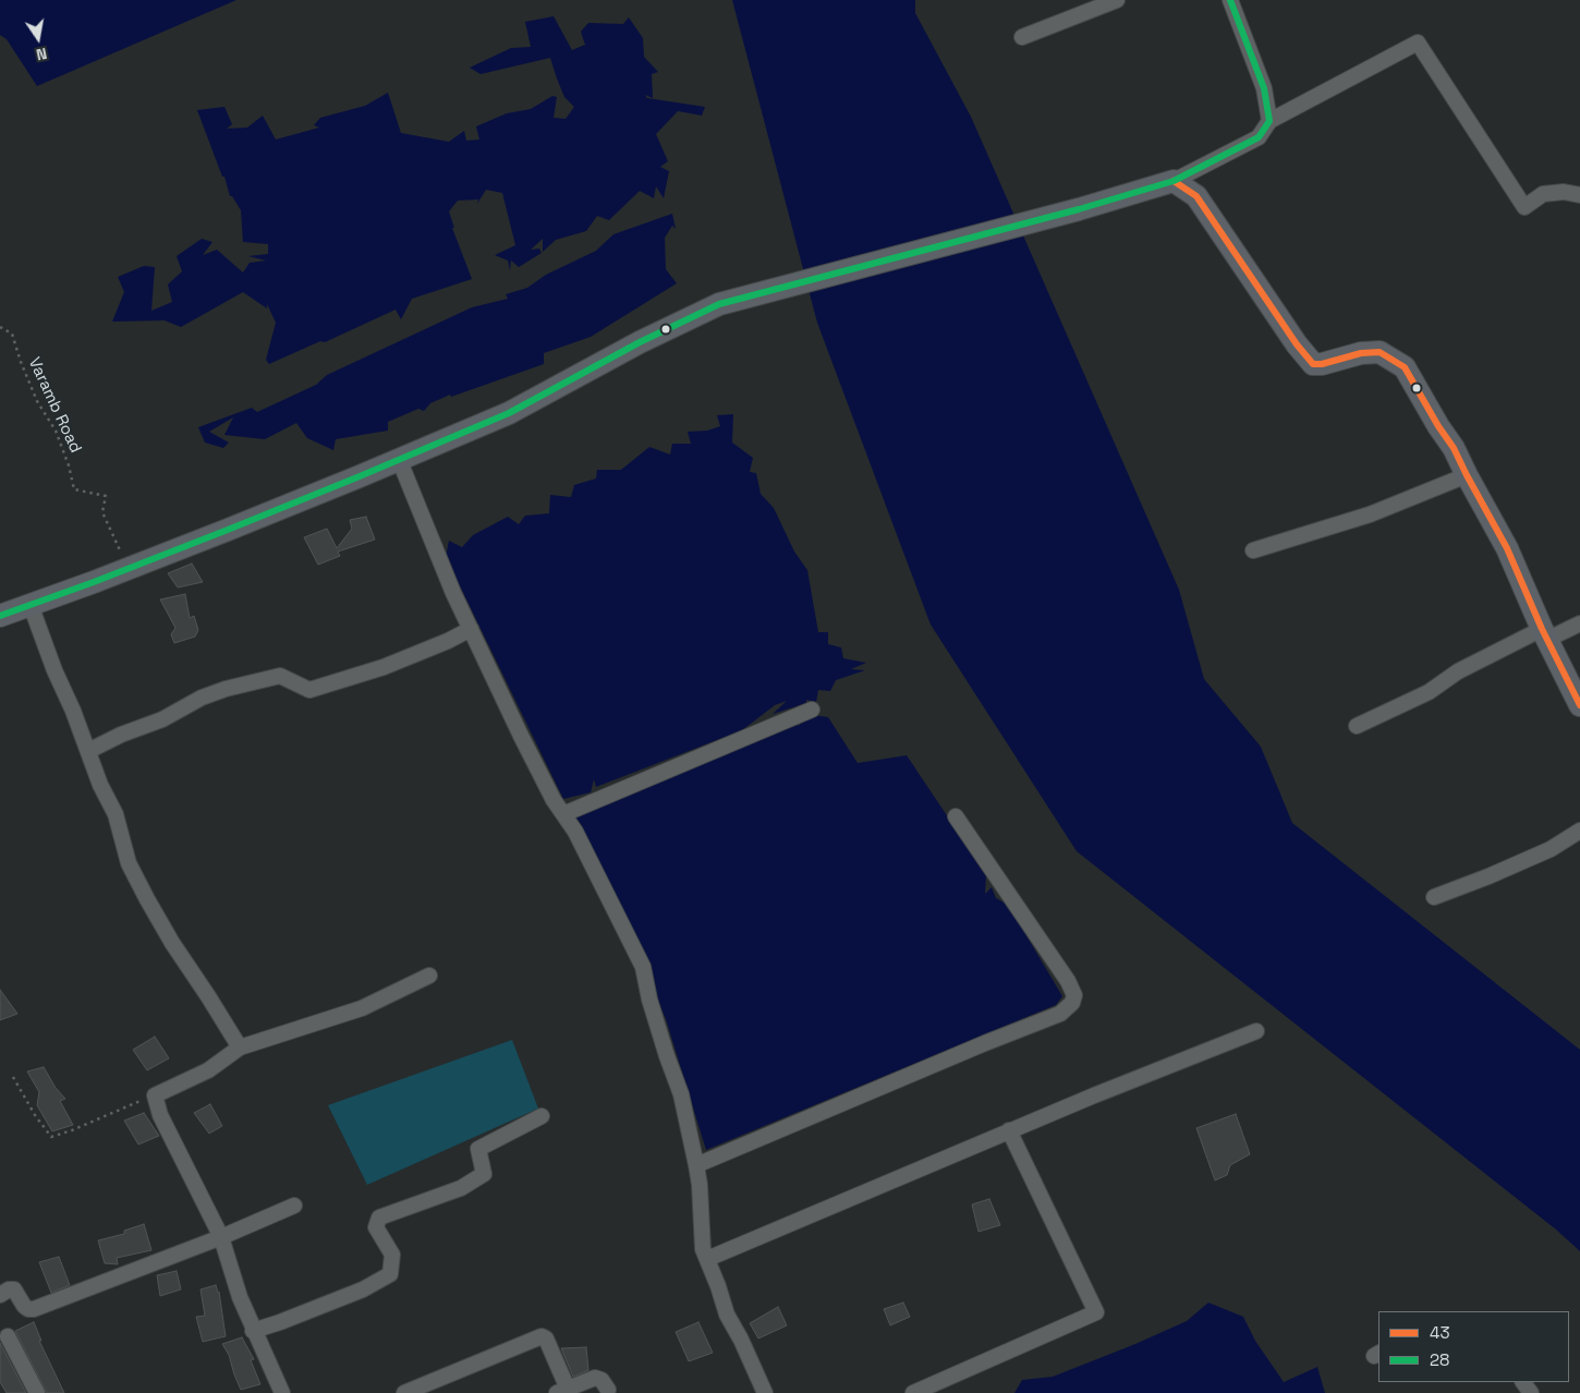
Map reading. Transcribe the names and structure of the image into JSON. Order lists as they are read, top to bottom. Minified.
{"streets":{"path":["Varamb Road"]},"lines":["transit line 28","transit line 43"],"legend":["43","28"],"north":"bottom"}
